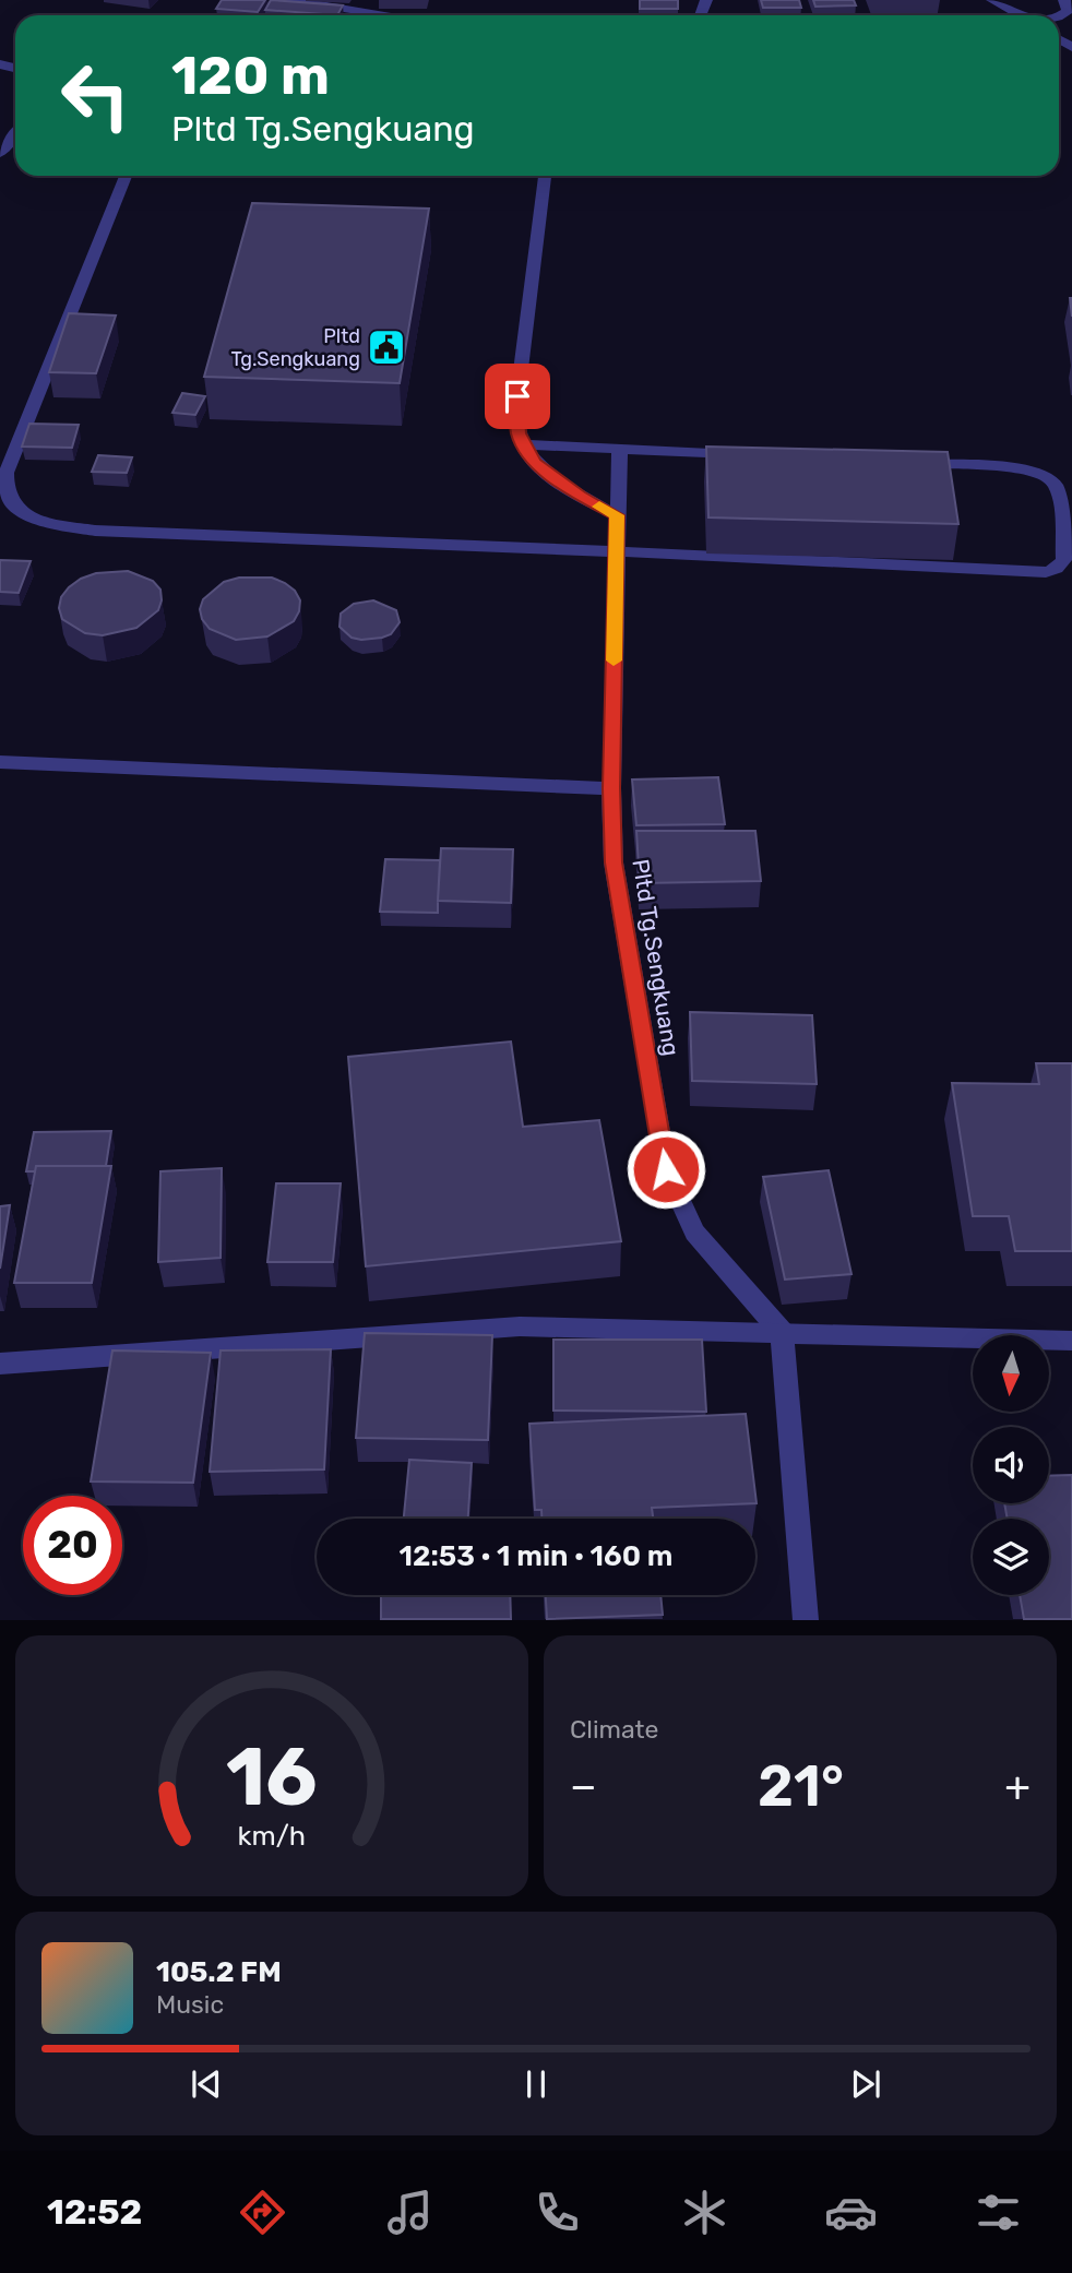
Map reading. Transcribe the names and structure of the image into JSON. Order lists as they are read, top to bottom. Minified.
{"streets":{"street":["Pltd Tg.Sengkuang"]},"places":{"public building":["Pltd Tg.Sengkuang"]},"north":"bottom","page":{"turn":["120 m","Pltd Tg.Sengkuang"],"limit":"20","trip":"12:53 · 1 min · 160 m","tile":"Climate","heat":["−","21°","+"],"song":["105.2 FM","Music"],"tabs":"12:52","gauge":["16","km/h"]}}
